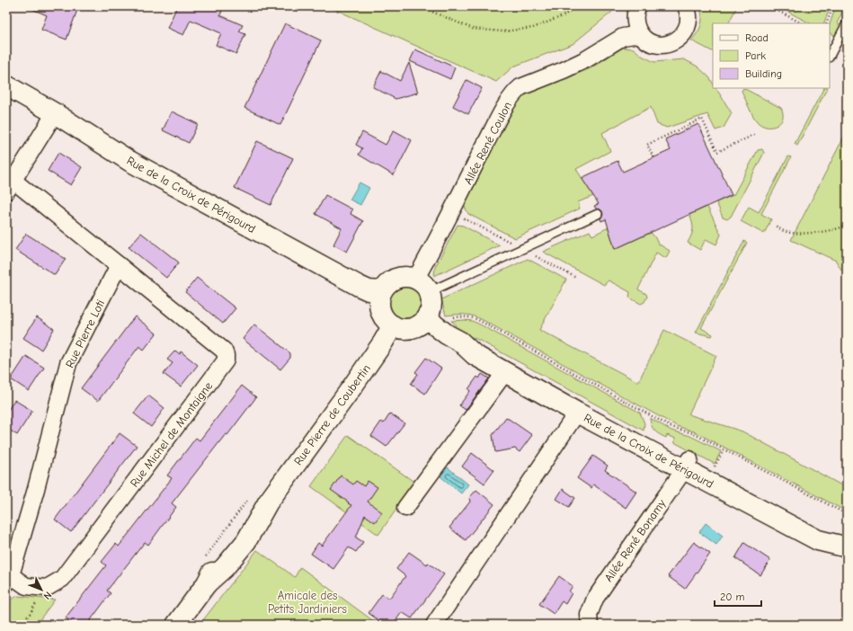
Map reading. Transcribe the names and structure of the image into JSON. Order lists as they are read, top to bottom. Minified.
{"streets":{"street":["Allée René Coulon","Rue de la Croix de Périgourd","Rue Pierre Loti","Rue Pierre de Coubertin","Rue Michel de Montaigne","Allée René Bonamy"]},"crossings":[["Allée René Coulon","Rue de la Croix de Périgourd"],["Allée René Coulon","Rue Pierre de Coubertin"],["Rue de la Croix de Périgourd","Rue Pierre de Coubertin"],["Rue de la Croix de Périgourd","Allée René Bonamy"],["Rue Pierre Loti","Rue Michel de Montaigne"]],"parks":["Amicale des Petits Jardiniers"],"legend":["Road","Park","Building"],"scale_bar":"20 m","north":"bottom right"}
